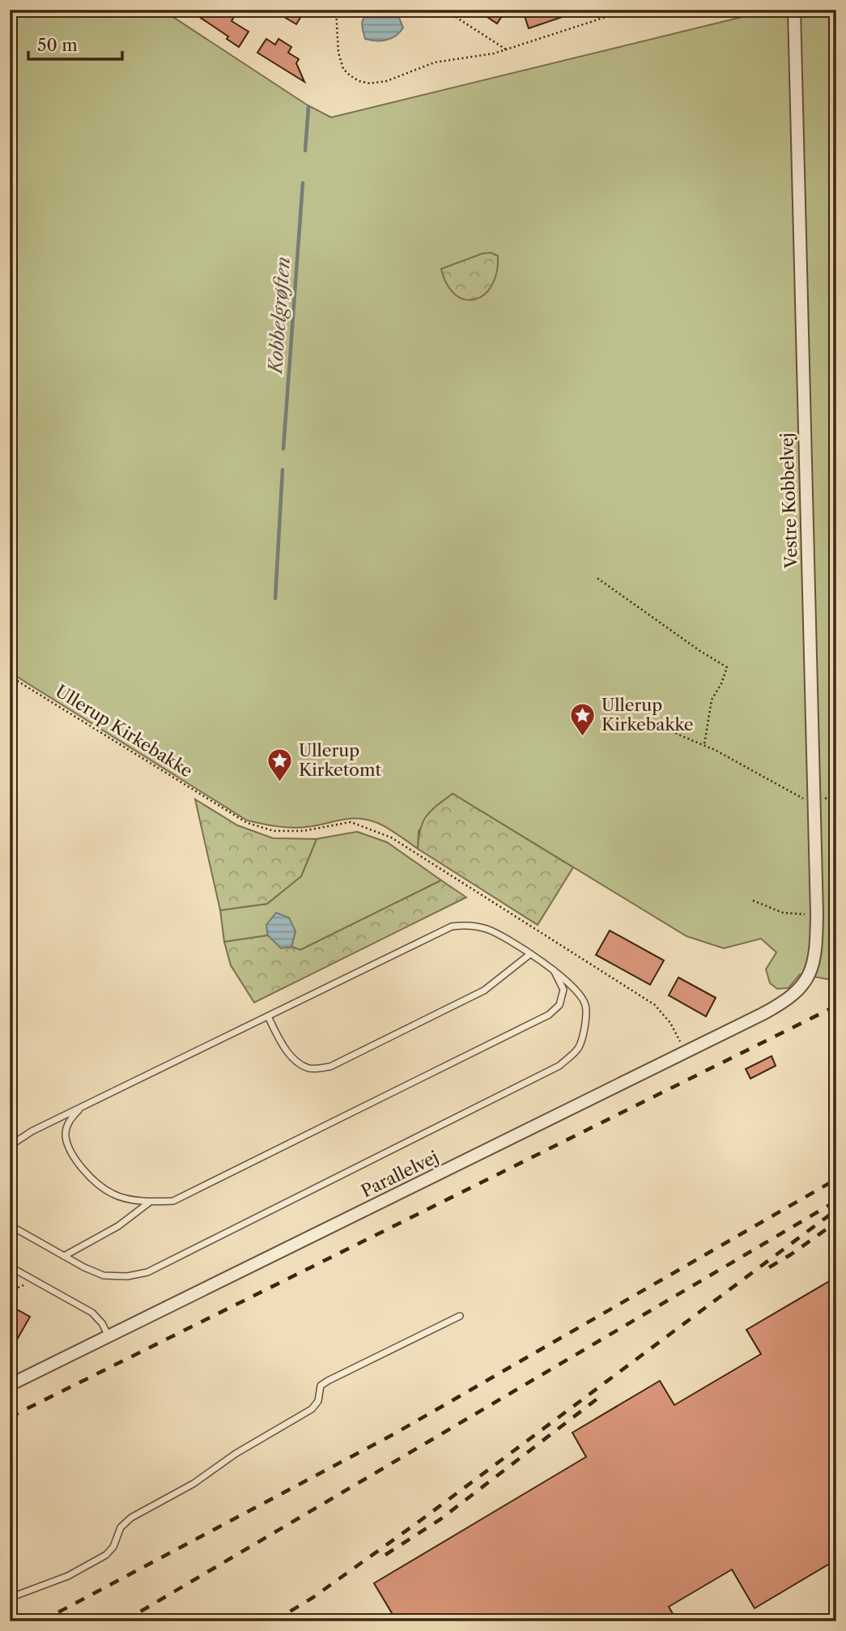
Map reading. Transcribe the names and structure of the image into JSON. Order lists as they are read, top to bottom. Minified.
{"streets":{"street":["Vestre Kobbelvej","Parallelvej"],"path":["Ullerup Kirkebakke"]},"crossings":[["Vestre Kobbelvej","Parallelvej"],["Ullerup Kirkebakke","Parallelvej"]],"water":["Kobbelgrøften"],"places":{"place":["Ullerup Kirkebakke","Ullerup Kirketomt"]},"scale_bar":"50 m"}
